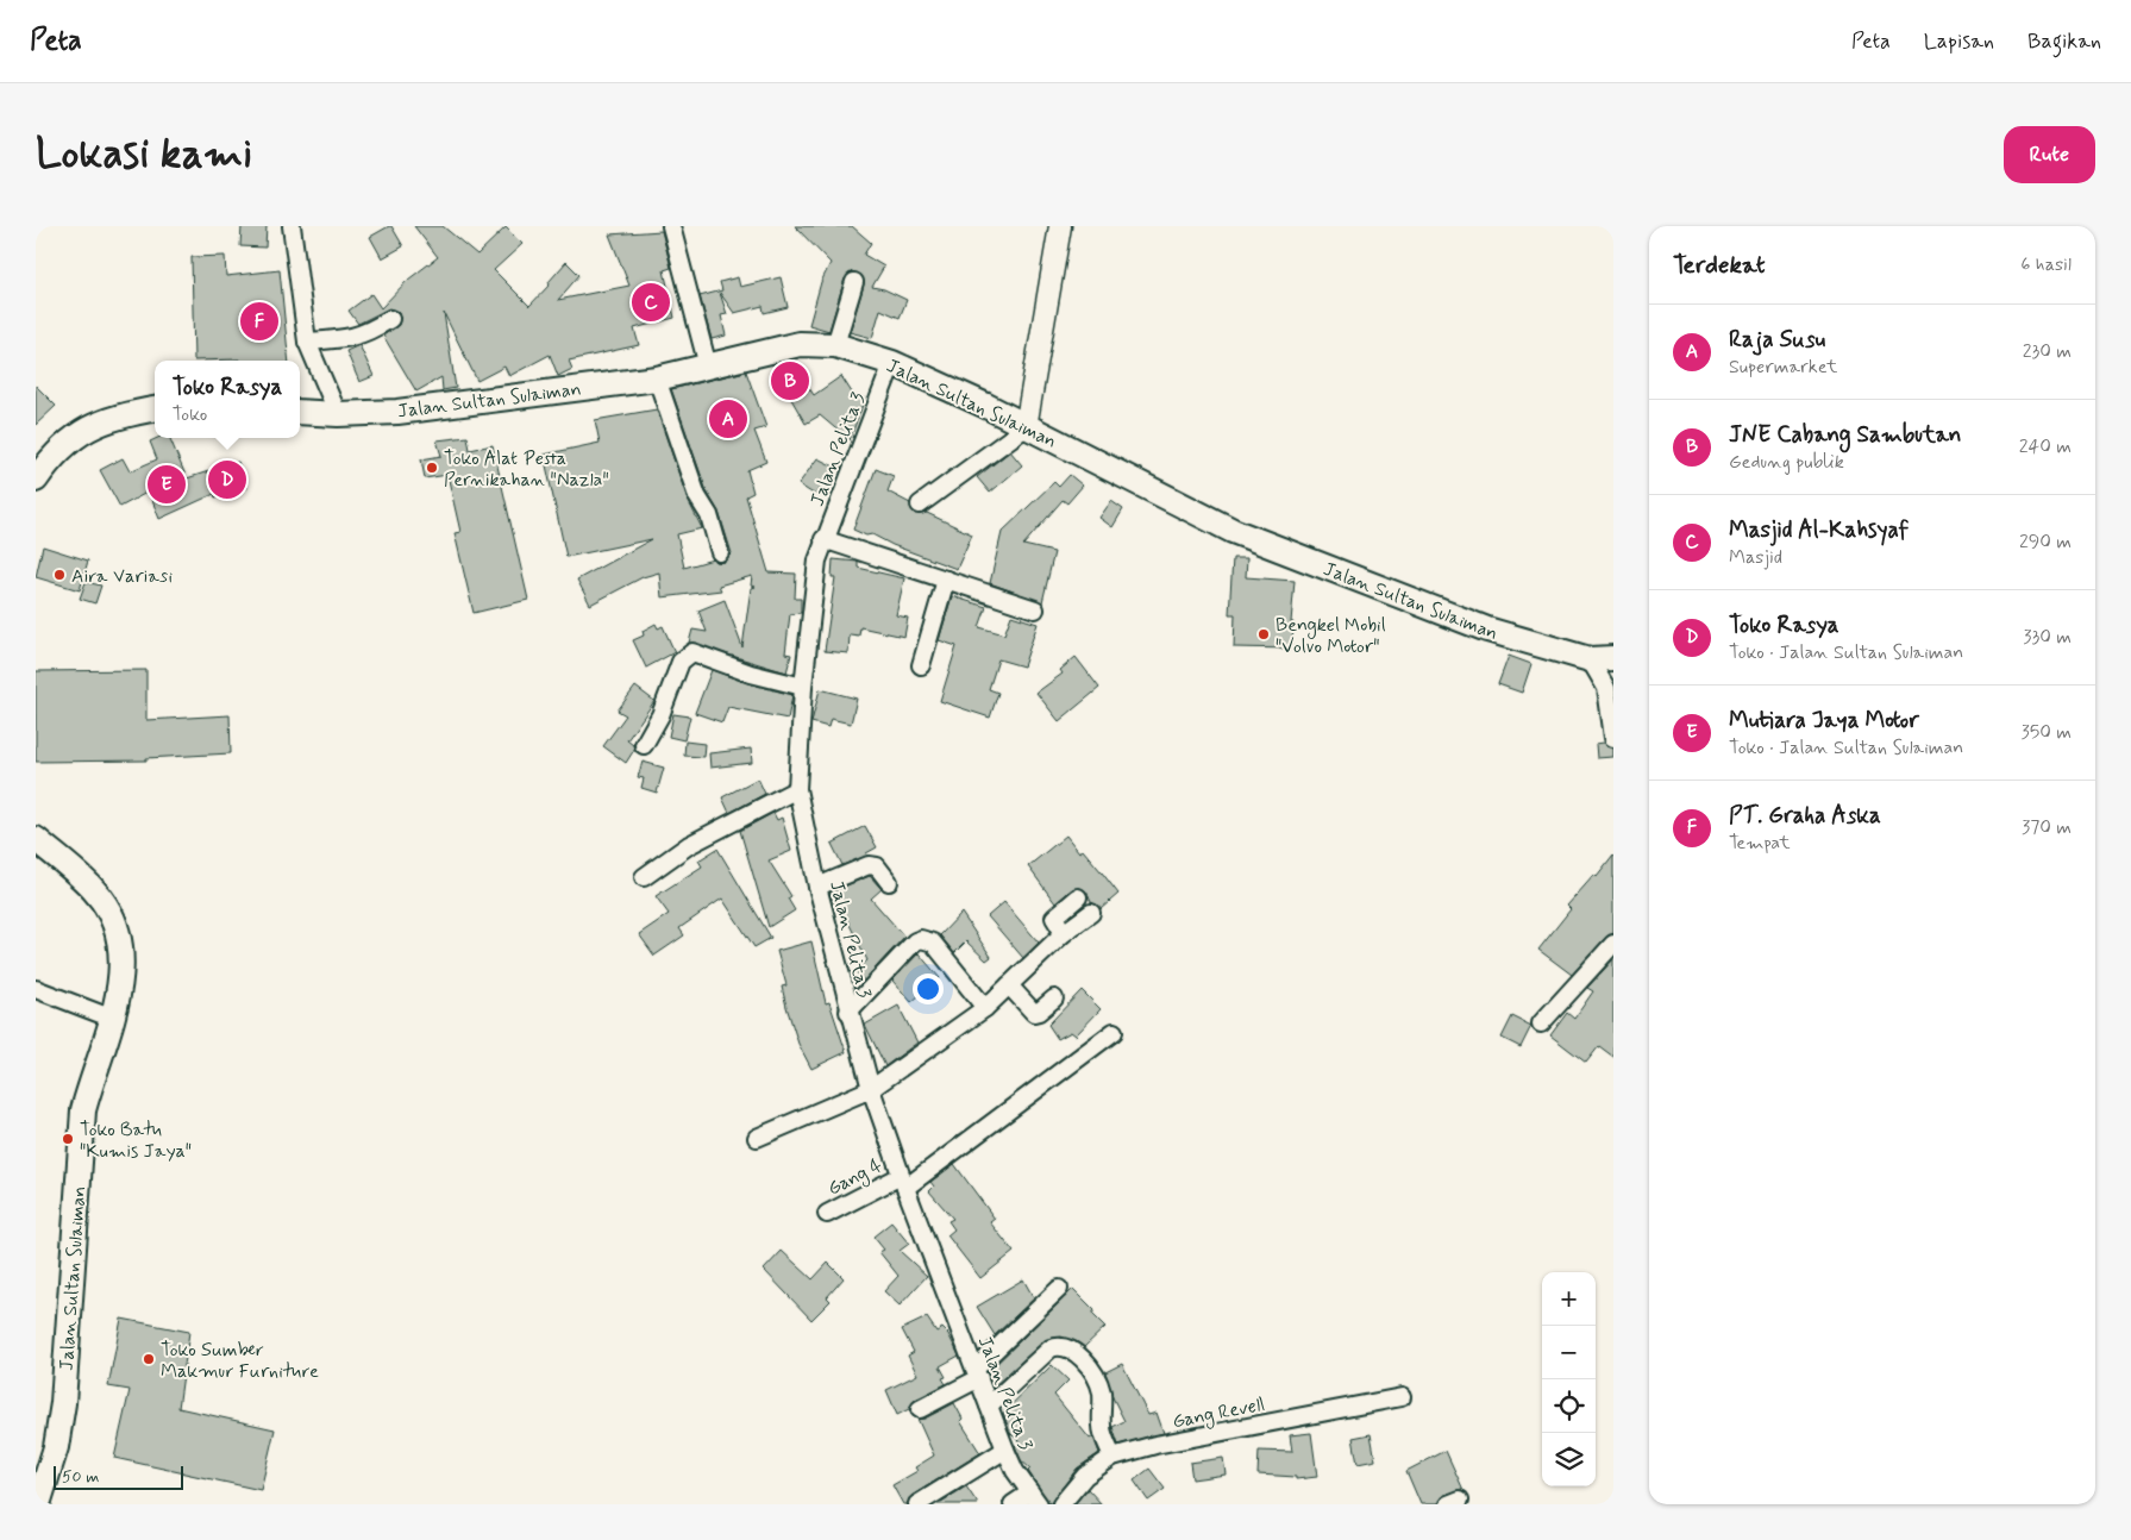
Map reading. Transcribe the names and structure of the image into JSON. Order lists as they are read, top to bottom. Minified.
{"streets":{"main road":["Jalan Sultan Sulaiman"],"street":["Jalan Pelita 3","Gang 4","Gang Revell"]},"crossings":[["Jalan Sultan Sulaiman","Jalan Pelita 3"],["Jalan Pelita 3","Gang 4"]],"places":["Toko Alat Pesta Pernikahan \"Nazla\"","Aira Variasi","Bengkel Mobil \"Volvo Motor\"","Toko Batu \"Kumis Jaya\"","Toko Sumber Makmur Furniture"],"scale_bar":"50 m","page":{"header":"Peta","nav":["Peta","Lapisan","Bagikan"],"buttons":"Rute","title":"Lokasi kami","heading":["Terdekat","6 hasil"],"pins":["C","F","B","A","D","E"],"list":[{"mark":"A","name":"Raja Susu","note":"Supermarket","value":"230 m"},{"mark":"B","name":"JNE Cabang Sambutan","note":"Gedung publik","value":"240 m"},{"mark":"C","name":"Masjid Al-Kahsyaf","note":"Masjid","value":"290 m"},{"mark":"D","name":"Toko Rasya","note":"Toko · Jalan Sultan Sulaiman","value":"330 m"},{"mark":"E","name":"Mutiara Jaya Motor","note":"Toko · Jalan Sultan Sulaiman","value":"350 m"},{"mark":"F","name":"PT. Graha Aska","note":"Tempat","value":"370 m"}],"popup":["Toko Rasya","Toko"],"map_buttons":["+","−"],"scale":"50 m"}}
